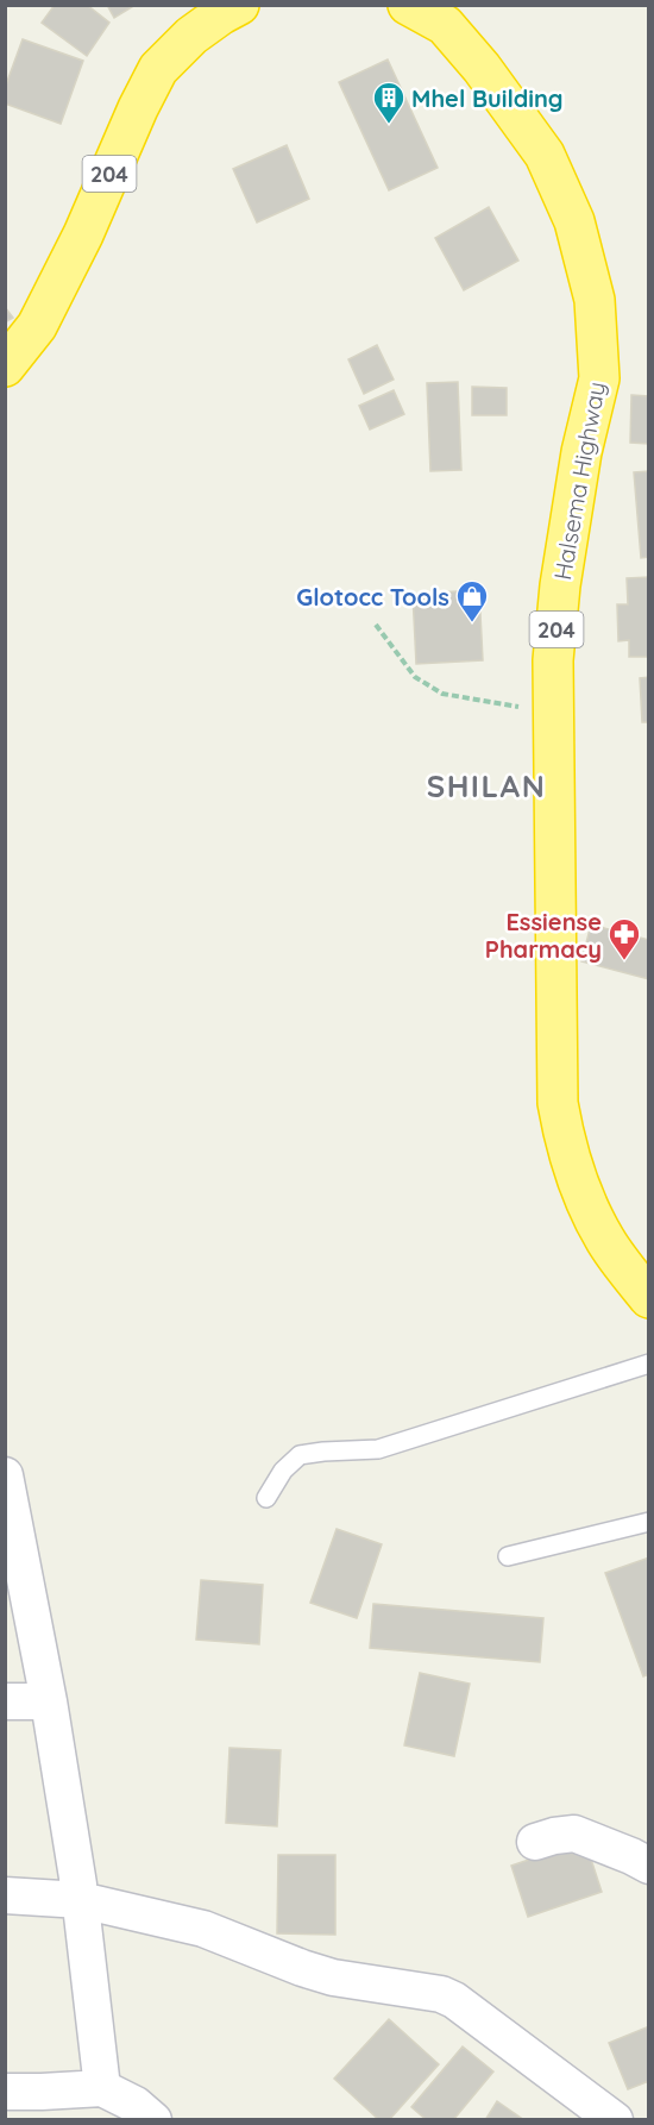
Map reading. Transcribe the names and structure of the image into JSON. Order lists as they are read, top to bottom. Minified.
{"streets":{"highway":["204","Halsema Highway"]},"districts":["SHILAN"],"places":{"building":["Mhel Building"],"shop":["Glotocc Tools"],"pharmacy":["Essiense Pharmacy"]}}
